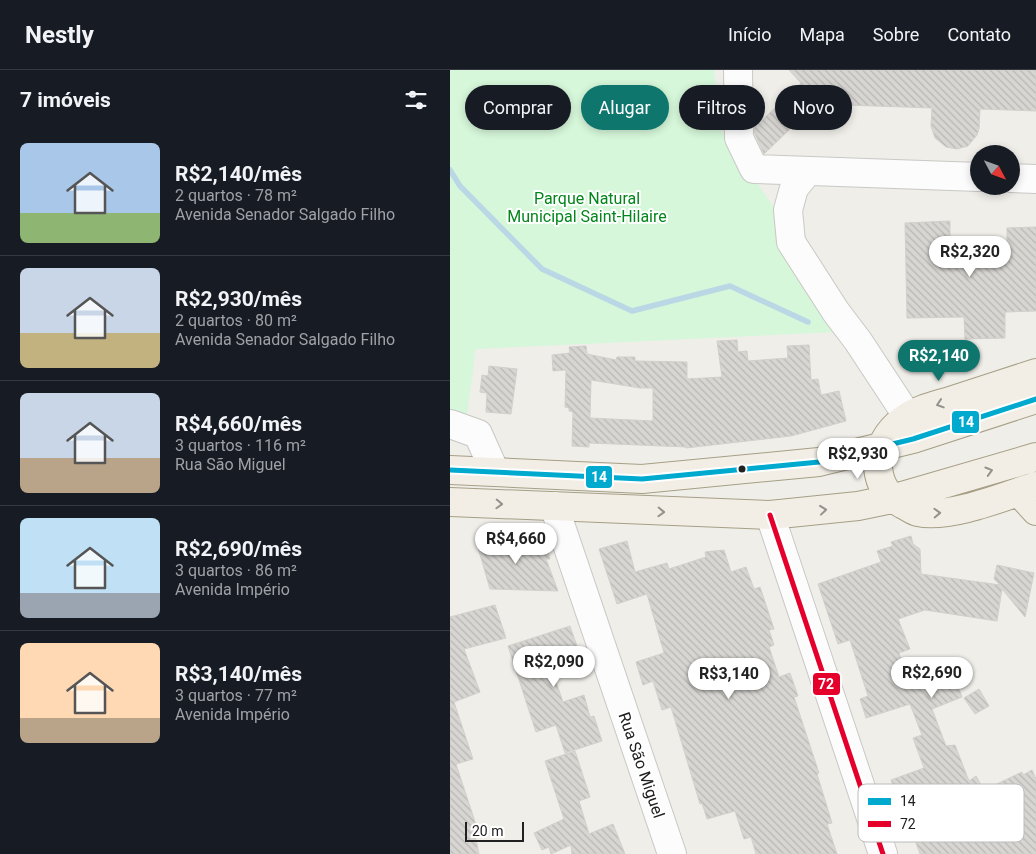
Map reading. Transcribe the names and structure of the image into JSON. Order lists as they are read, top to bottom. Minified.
{"streets":{"street":["Rua São Miguel"]},"parks":["Parque Natural Municipal Saint-Hilaire"],"lines":["transit line 14","transit line 72"],"legend":["14","72"],"scale_bar":"20 m","north":"bottom right","page":{"header":"Nestly","nav":["Início","Mapa","Sobre","Contato"],"heading":"7 imóveis","chip":["Comprar","Alugar","Filtros","Novo"],"list":[{"name":"R$2,140/mês","note":"2 quartos · 78 m² · Avenida Senador Salgado Filho"},{"name":"R$2,930/mês","note":"2 quartos · 80 m² · Avenida Senador Salgado Filho"},{"name":"R$4,660/mês","note":"3 quartos · 116 m² · Rua São Miguel"},{"name":"R$2,690/mês","note":"3 quartos · 86 m² · Avenida Império"},{"name":"R$3,140/mês","note":"3 quartos · 77 m² · Avenida Império"}],"price":["R$2,320","R$2,140","R$2,930","R$4,660","R$2,090","R$2,690","R$3,140"],"scale":"20 m"}}
